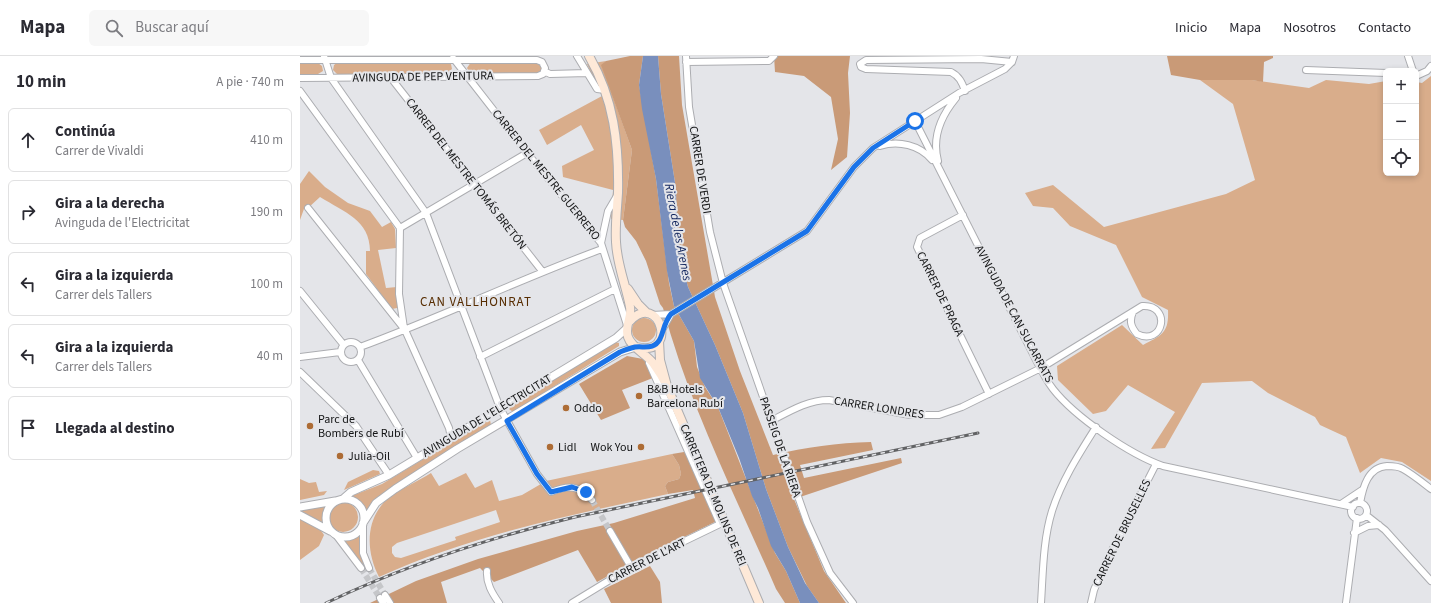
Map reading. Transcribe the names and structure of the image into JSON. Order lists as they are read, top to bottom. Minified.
{"streets":{"main road":["CARRETERA DE MOLINS DE REI"],"street":["AVINGUDA DE PEP VENTURA","CARRER DE VERDI","CARRER DEL MESTRE TOMÁS BRETÓN","CARRER DEL MESTRE GUERRERO","CARRER DE PRAGA","AVINGUDA DE CAN SUCARRATS","CARRER LONDRES","AVINGUDA DE L'ELECTRICITAT","PASSEIG DE LA RIERA","CARRER DE BRUSEL·LES","CARRER DE L'ART"]},"crossings":[["AVINGUDA DE PEP VENTURA","CARRER DEL MESTRE TOMÁS BRETÓN"],["AVINGUDA DE PEP VENTURA","CARRER DEL MESTRE GUERRERO"],["CARRER DE VERDI","PASSEIG DE LA RIERA"],["CARRER DEL MESTRE GUERRERO","AVINGUDA DE L'ELECTRICITAT"],["CARRER DEL MESTRE GUERRERO","CARRETERA DE MOLINS DE REI"],["CARRER DE PRAGA","AVINGUDA DE CAN SUCARRATS"],["CARRER DE PRAGA","CARRER LONDRES"],["AVINGUDA DE CAN SUCARRATS","CARRER LONDRES"],["AVINGUDA DE CAN SUCARRATS","CARRER DE BRUSEL·LES"],["CARRER LONDRES","PASSEIG DE LA RIERA"],["AVINGUDA DE L'ELECTRICITAT","CARRETERA DE MOLINS DE REI"],["CARRETERA DE MOLINS DE REI","CARRER DE L'ART"]],"districts":["CAN VALLHONRAT"],"water":["Riera de les Arenes"],"places":["B&B Hotels Barcelona Rubí","Oddo","Parc de Bombers de Rubí","Lidl","Wok You","Julia-Oil"],"page":{"header":"Mapa","search":"Buscar aquí","nav":["Inicio","Mapa","Nosotros","Contacto"],"heading":["10 min","A pie · 740 m"],"map_buttons":["+","−"],"list":[["Continúa","Carrer de Vivaldi","410 m"],["Gira a la derecha","Avinguda de l'Electricitat","190 m"],["Gira a la izquierda","Carrer dels Tallers","100 m"],["Gira a la izquierda","Carrer dels Tallers","40 m"],"Llegada al destino"]}}
